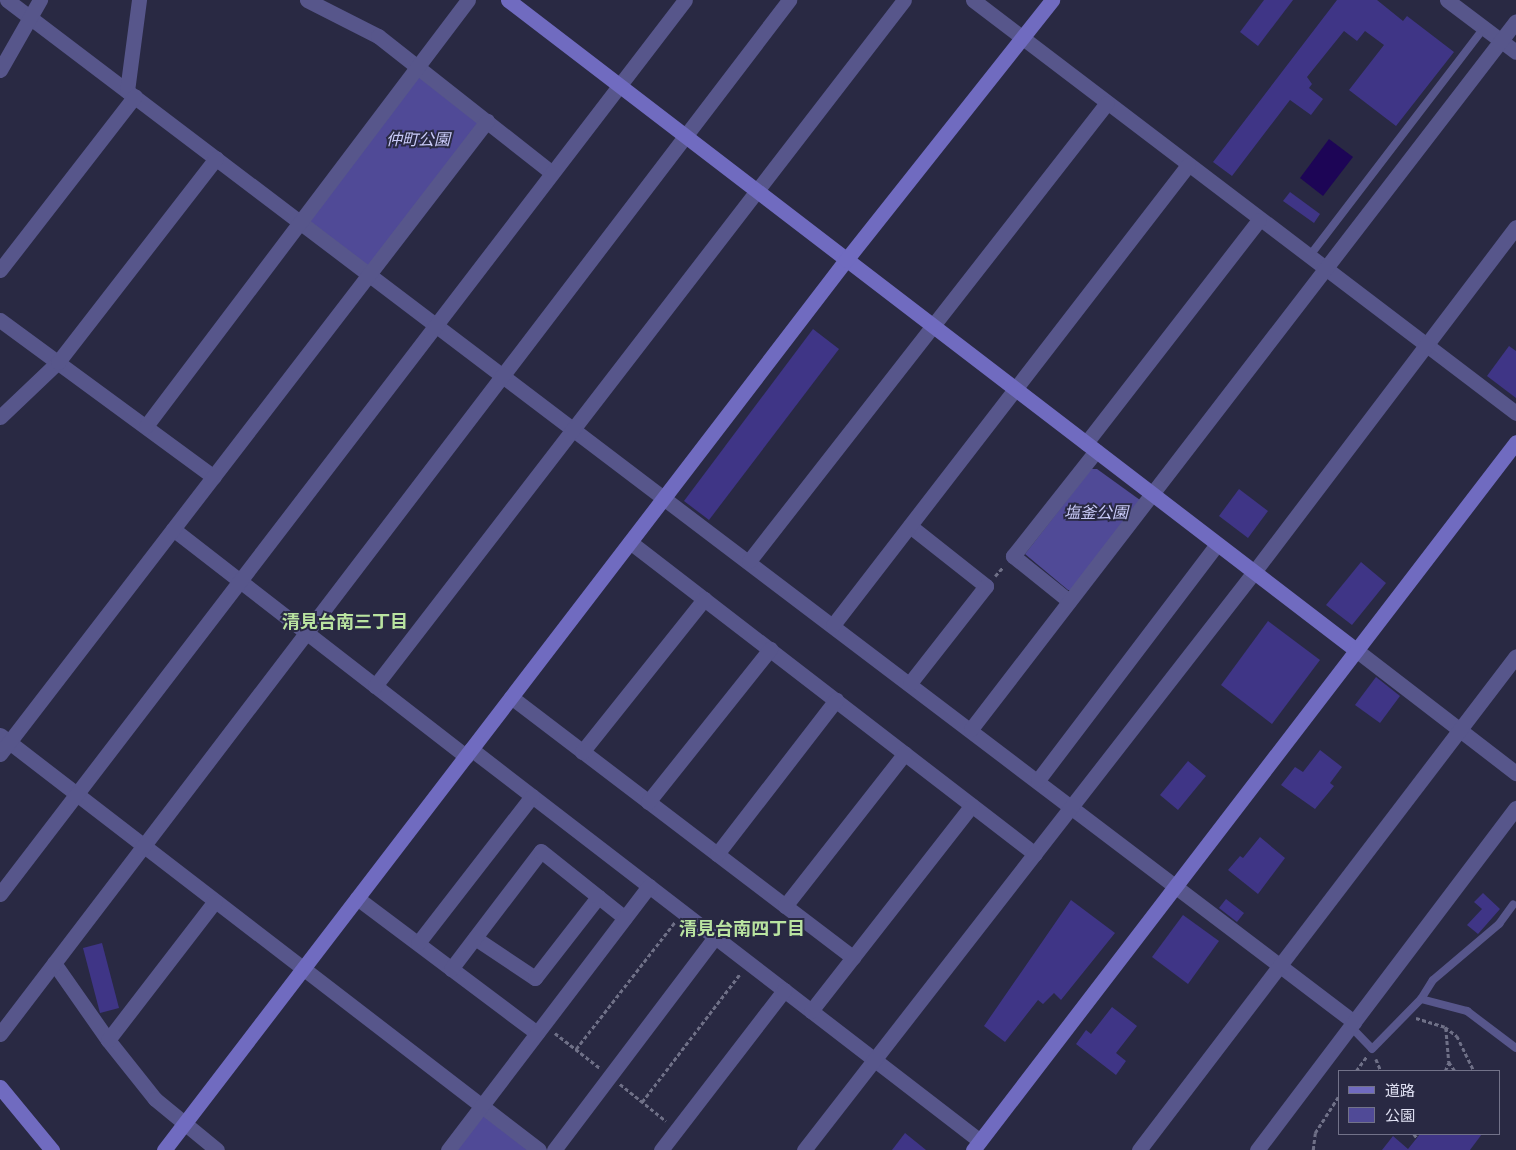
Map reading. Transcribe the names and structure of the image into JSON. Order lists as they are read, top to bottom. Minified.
{"districts":["清見台南三丁目","清見台南四丁目"],"parks":["仲町公園","塩釜公園"],"legend":["道路","公園"]}
